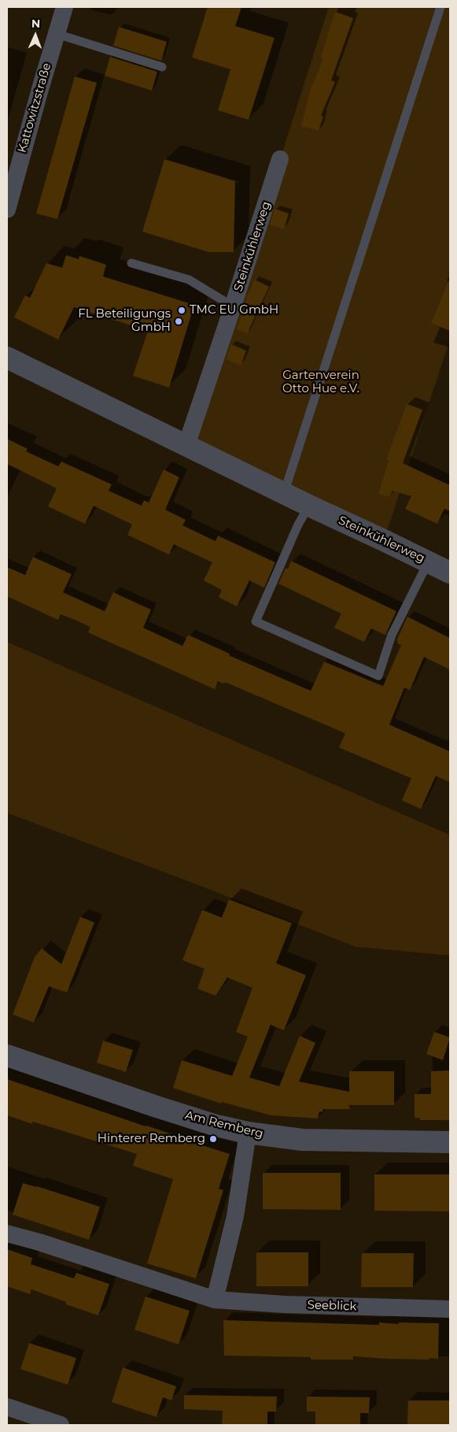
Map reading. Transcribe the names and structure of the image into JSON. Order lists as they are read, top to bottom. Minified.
{"streets":{"street":["Kattowitzstraße","Steinkühlerweg","Am Remberg","Seeblick"]},"parks":["Gartenverein Otto Hue e.V."],"places":["TMC EU GmbH","FL Beteiligungs GmbH","Hinterer Remberg"],"north":"top"}
